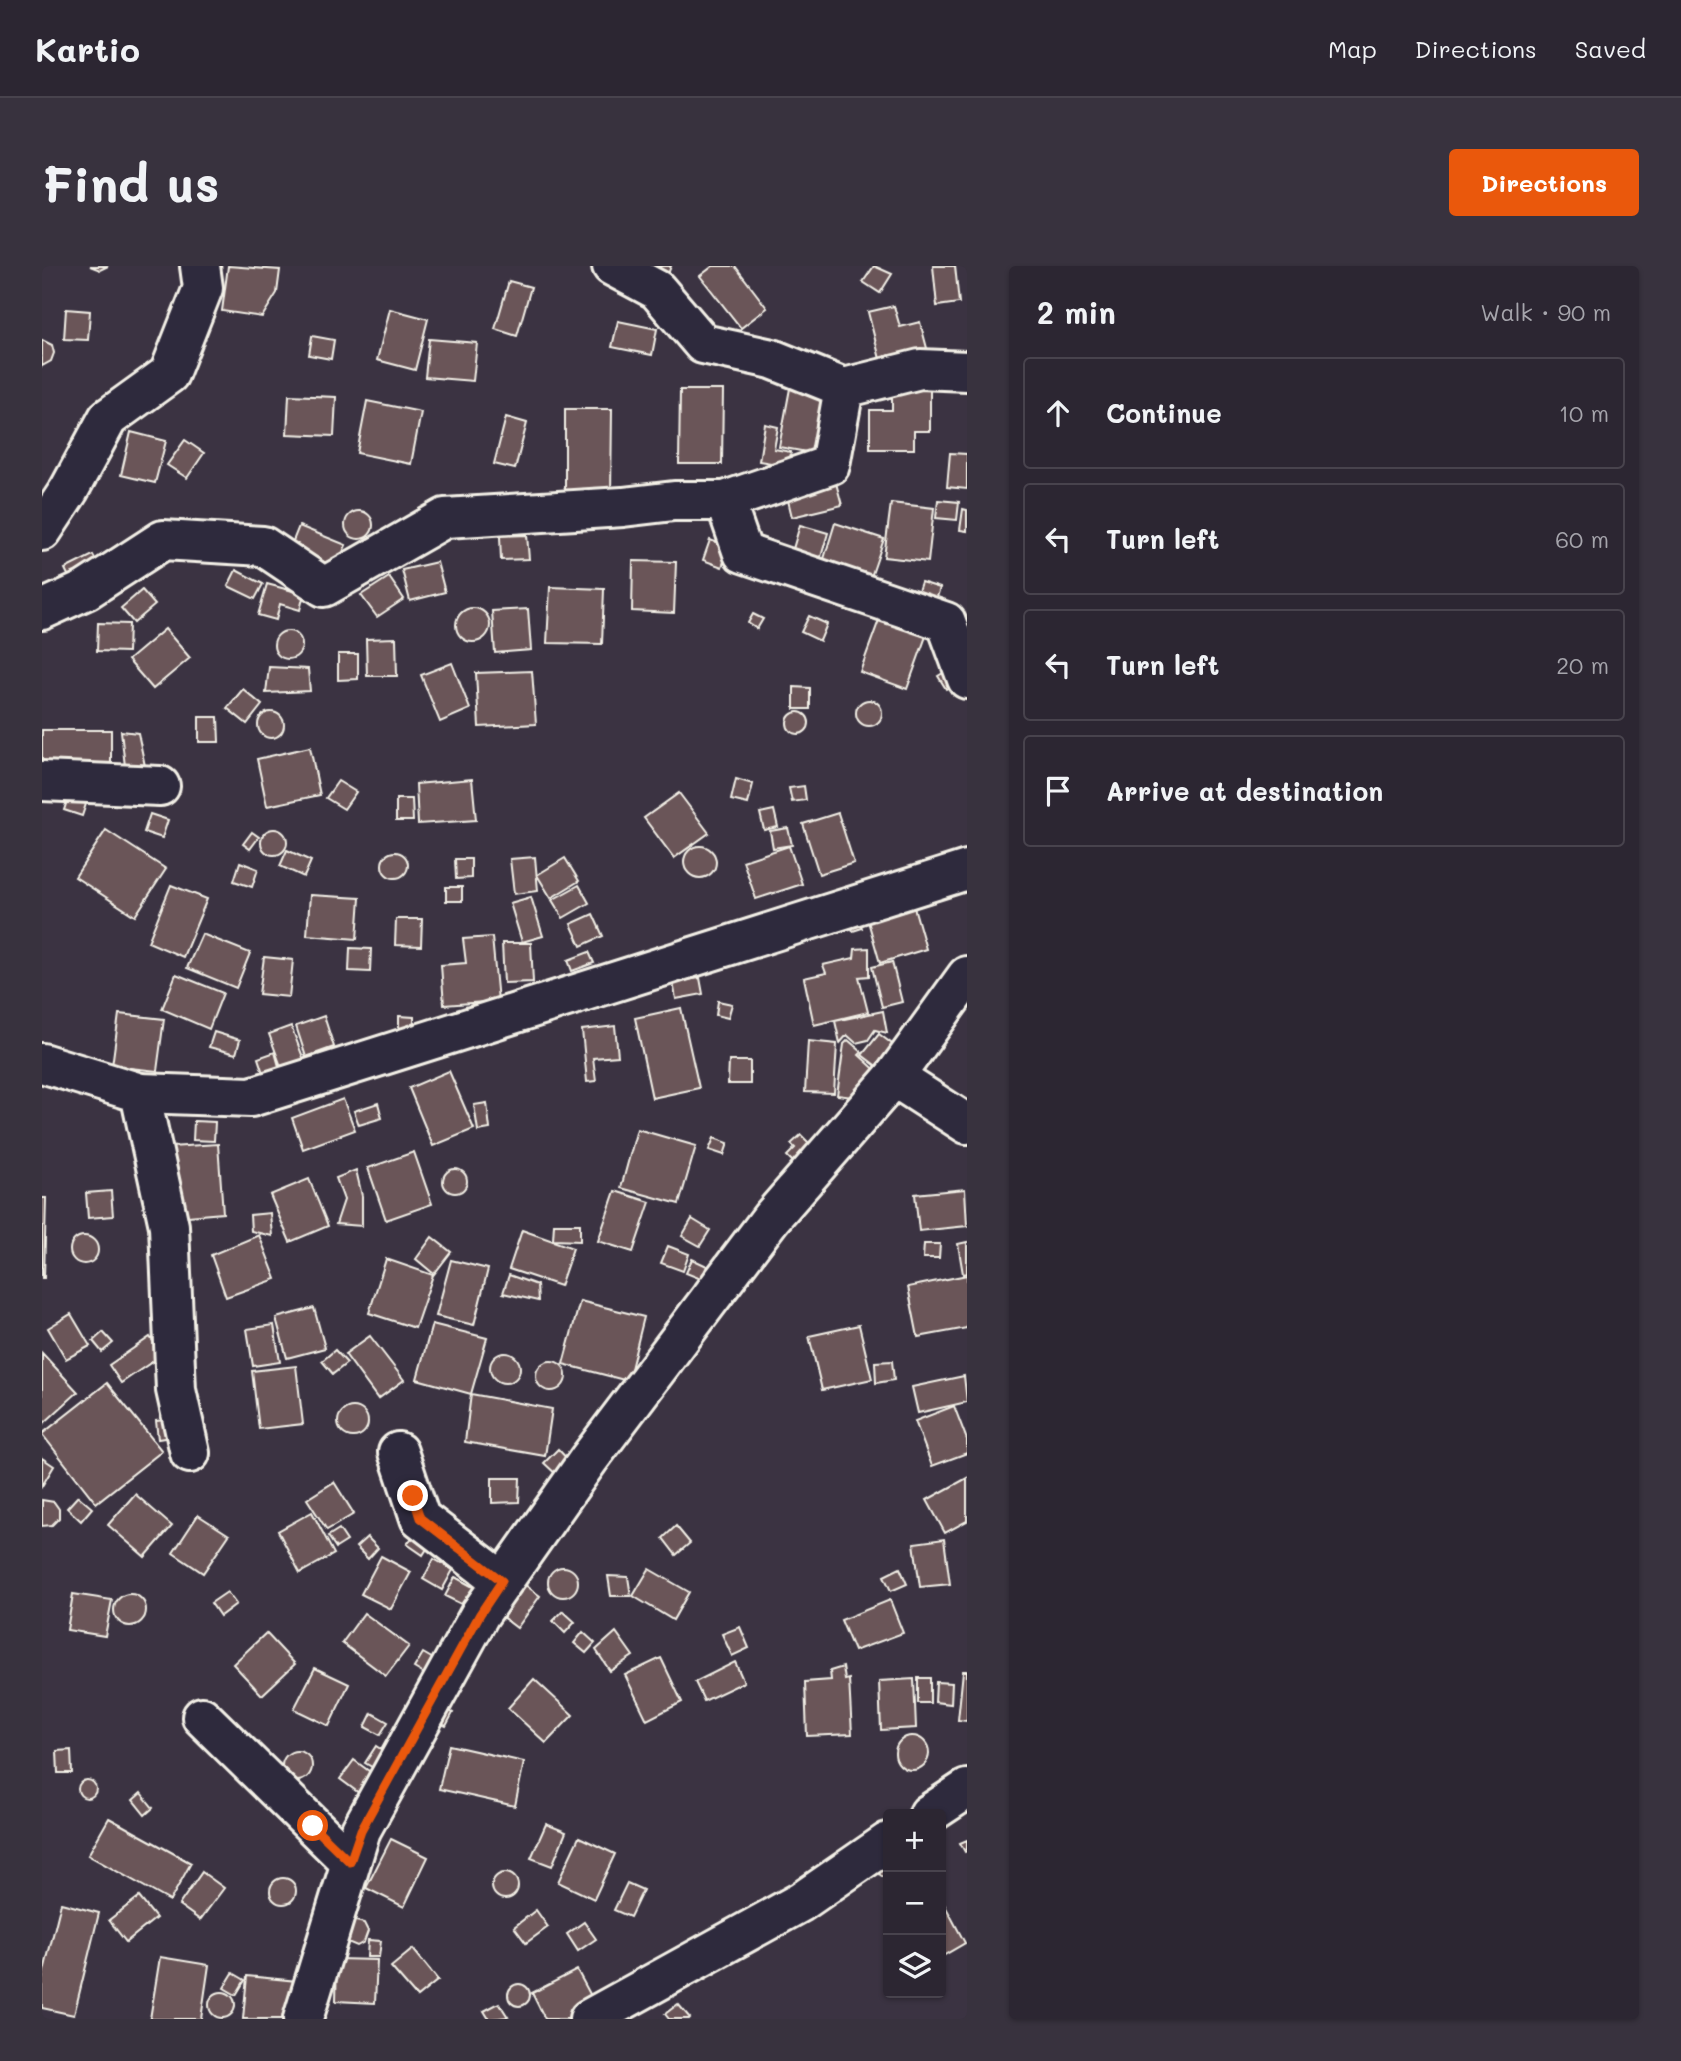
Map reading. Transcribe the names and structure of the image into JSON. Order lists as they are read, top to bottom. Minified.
{"page":{"header":"Kartio","nav":["Map","Directions","Saved"],"buttons":"Directions","title":"Find us","heading":["2 min","Walk · 90 m"],"list":[["Continue","10 m"],["Turn left","60 m"],["Turn left","20 m"],"Arrive at destination"],"map_buttons":["+","−"]}}
